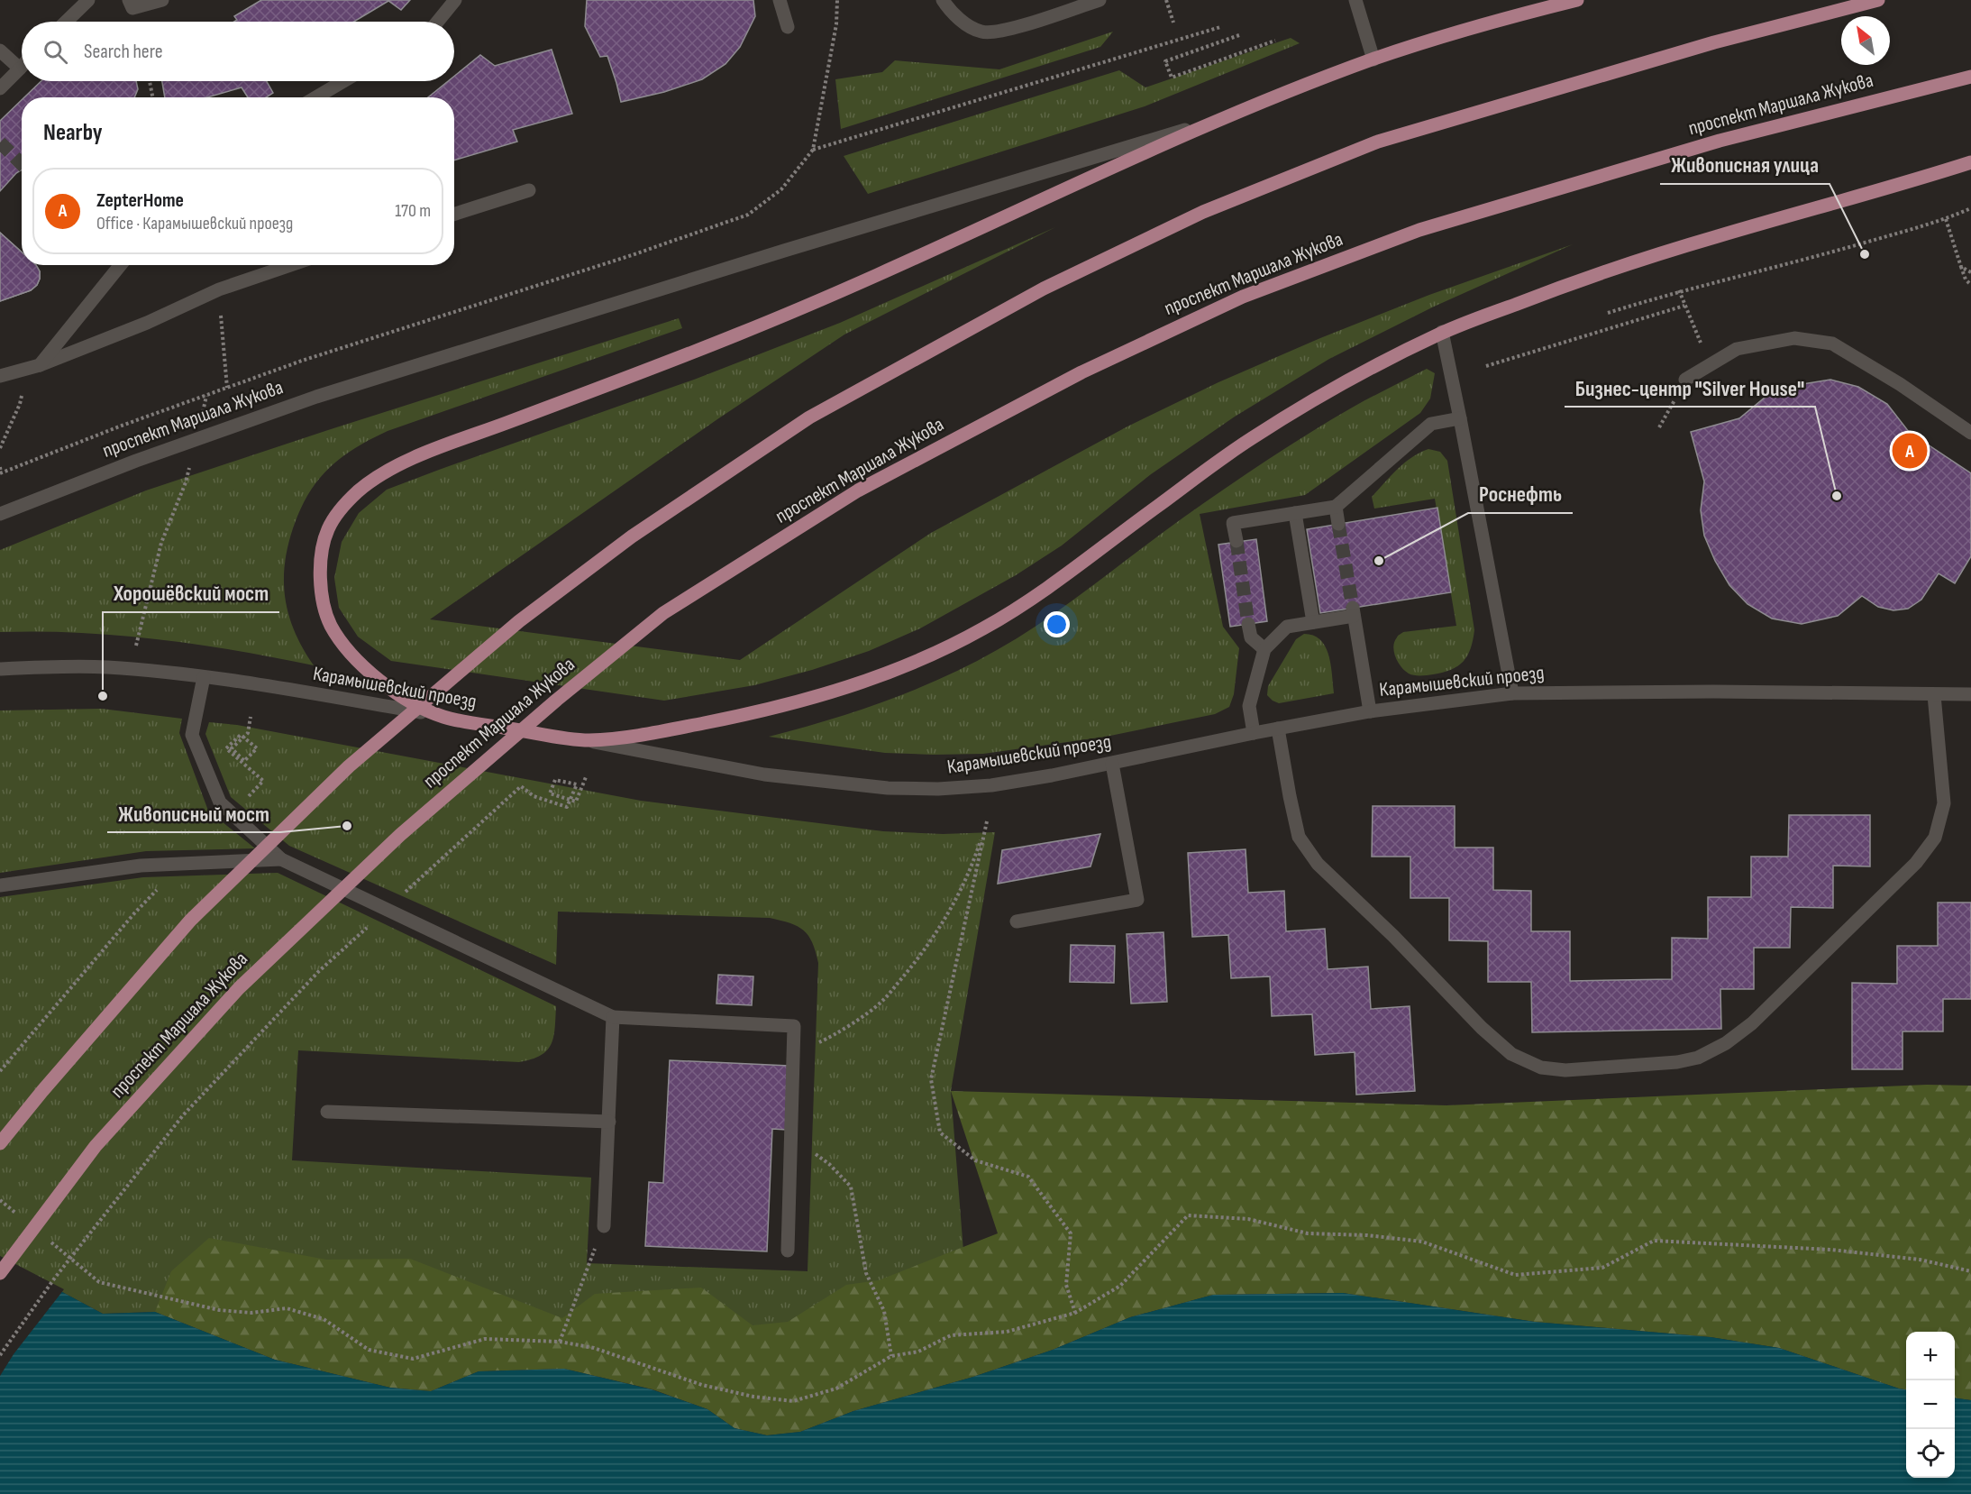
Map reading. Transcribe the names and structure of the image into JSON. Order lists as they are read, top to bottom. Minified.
{"streets":{"main road":["проспект Маршала Жукова","Карамышевский проезд"]},"places":["Живописная улица","Бизнес-центр \"Silver House\"","Роснефть","Хорошёвский мост","Живописный мост"],"north":"top left","page":{"search":"Search here","heading":"Nearby","list":[{"mark":"A","name":"ZepterHome","note":"Office · Карамышевский проезд","value":"170 m"}],"pins":"A","map_buttons":["+","−"]}}
